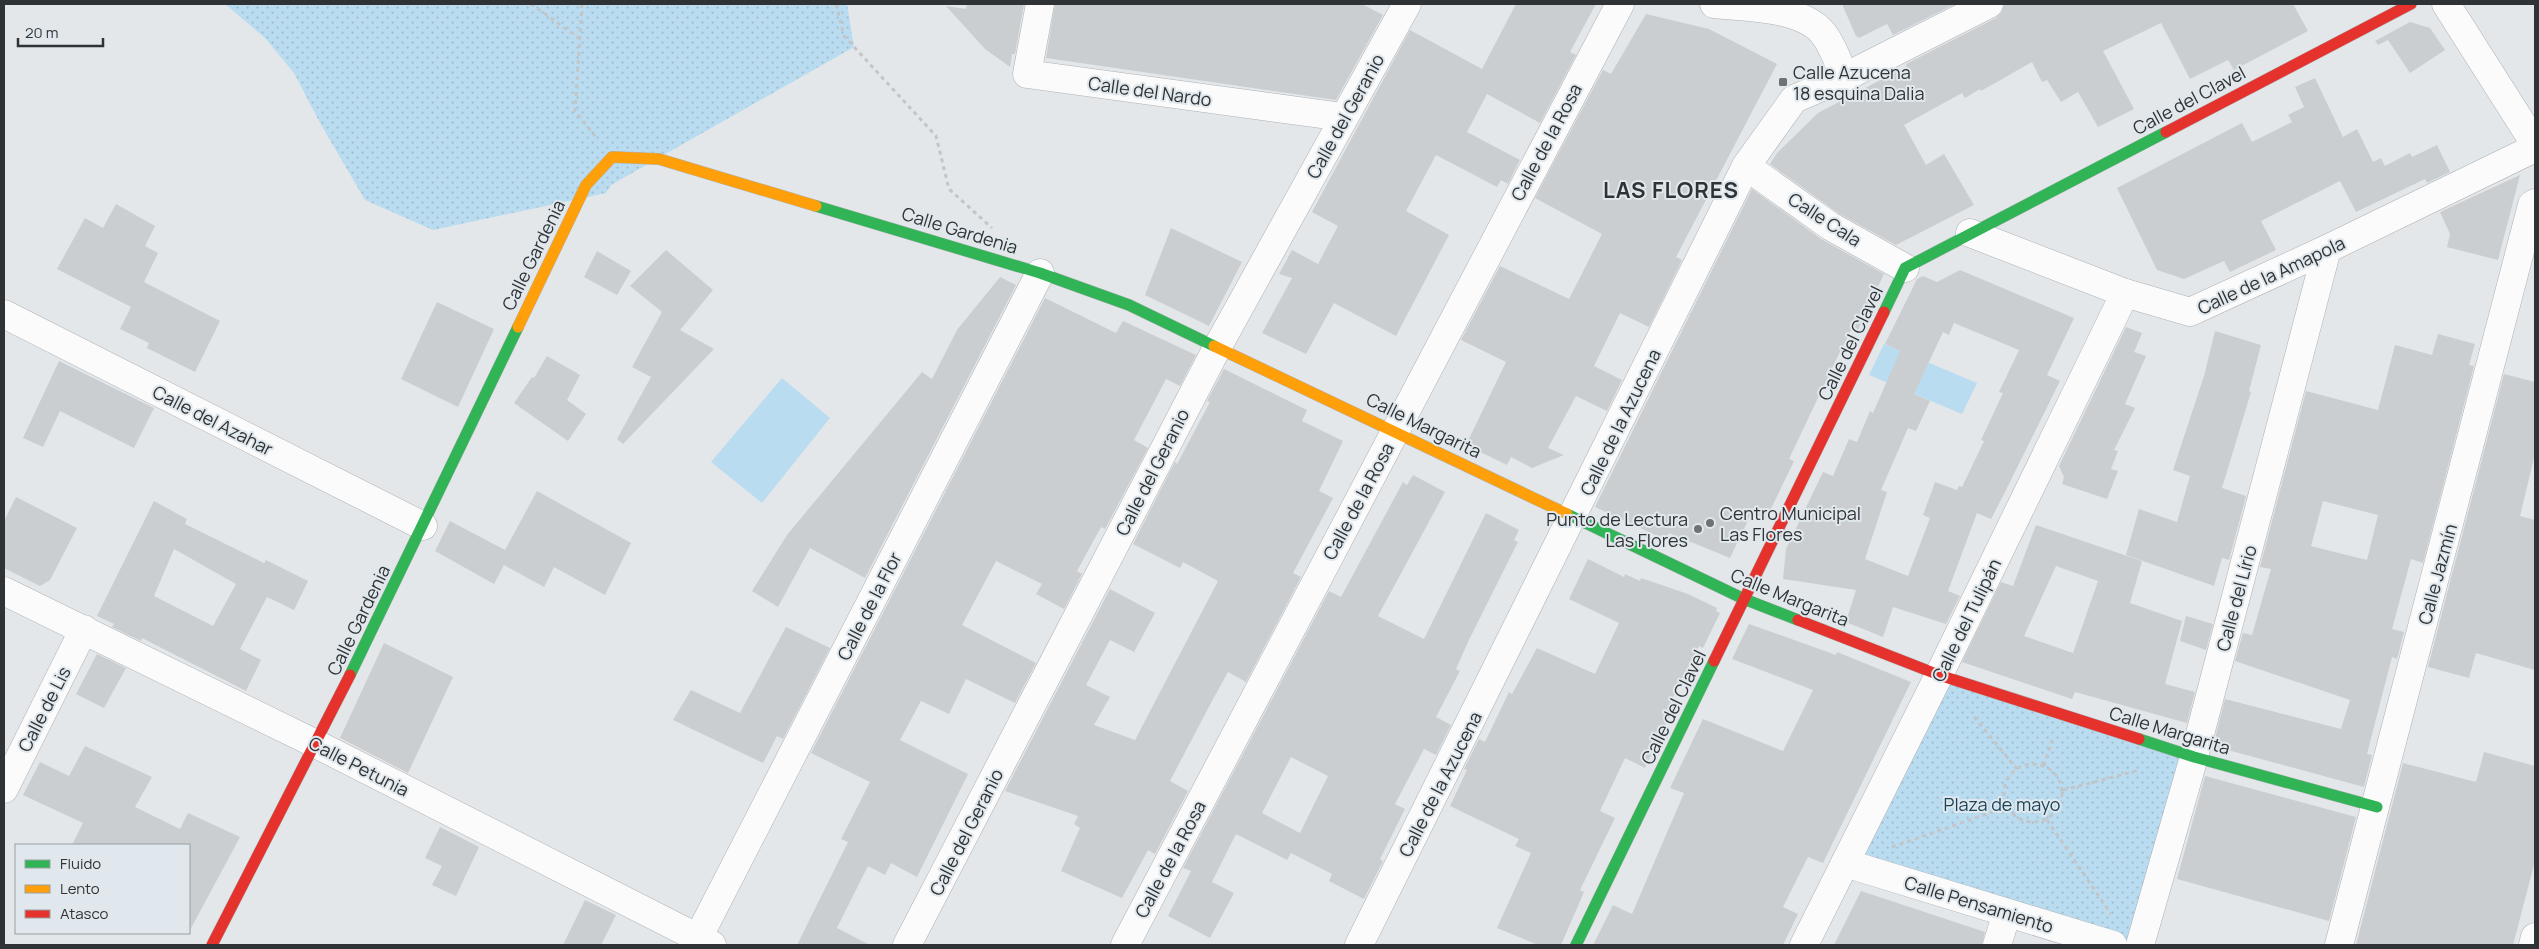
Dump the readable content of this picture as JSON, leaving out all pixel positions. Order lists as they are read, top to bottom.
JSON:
{
  "streets": {
    "street": [
      "Calle del Nardo",
      "Calle del Clavel",
      "Calle del Geranio",
      "Calle de la Rosa",
      "Calle Cala",
      "Calle Gardenia",
      "Calle de la Amapola",
      "Calle del Azahar",
      "Calle de la Azucena",
      "Calle Margarita",
      "Calle Jazmín",
      "Calle del Lírio",
      "Calle de la Flor",
      "Calle del Tulipán",
      "Calle de Lis",
      "Calle Petunia",
      "Calle Pensamiento"
    ]
  },
  "crossings": [
    ["Calle del Nardo", "Calle del Geranio"],
    ["Calle del Clavel", "Calle Cala"],
    ["Calle del Clavel", "Calle de la Amapola"],
    ["Calle del Clavel", "Calle Margarita"],
    ["Calle del Geranio", "Calle Gardenia"],
    ["Calle del Geranio", "Calle Margarita"],
    ["Calle de la Rosa", "Calle Margarita"],
    ["Calle Cala", "Calle de la Azucena"],
    ["Calle Gardenia", "Calle del Azahar"],
    ["Calle Gardenia", "Calle Margarita"],
    ["Calle Gardenia", "Calle de la Flor"],
    ["Calle Gardenia", "Calle Petunia"],
    ["Calle de la Amapola", "Calle del Lírio"],
    ["Calle de la Amapola", "Calle del Tulipán"],
    ["Calle de la Azucena", "Calle Margarita"],
    ["Calle Margarita", "Calle Jazmín"],
    ["Calle Margarita", "Calle del Lírio"],
    ["Calle Margarita", "Calle del Tulipán"],
    ["Calle de la Flor", "Calle Petunia"],
    ["Calle del Tulipán", "Calle Pensamiento"],
    ["Calle de Lis", "Calle Petunia"]
  ],
  "districts": ["LAS FLORES"],
  "parks": ["Plaza de mayo"],
  "places": {
    "transit": ["Calle Azucena 18 esquina Dalia"],
    "other": ["Centro Municipal Las Flores", "Punto de Lectura Las Flores"]
  },
  "legend": ["Fluido", "Lento", "Atasco"],
  "scale_bar": "20 m"
}
